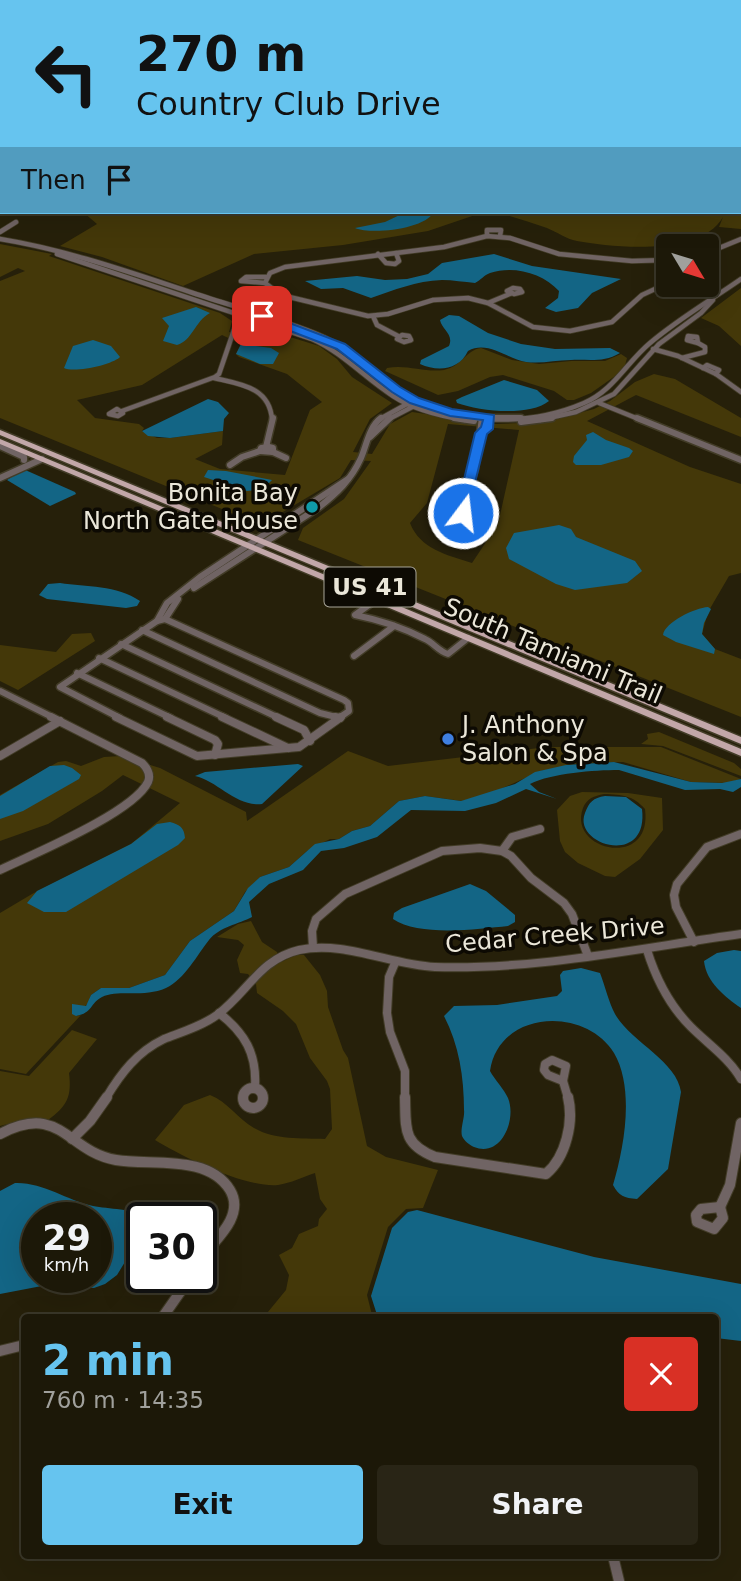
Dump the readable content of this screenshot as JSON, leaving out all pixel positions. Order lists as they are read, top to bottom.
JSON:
{
  "streets": {
    "main road": ["US 41", "South Tamiami Trail"],
    "street": ["Cedar Creek Drive"]
  },
  "places": ["Bonita Bay North Gate House", "J. Anthony Salon & Spa"],
  "north": "bottom right",
  "page": {
    "turn": ["270 m", "Country Club Drive"],
    "then": "Then",
    "speed": "29 km/h",
    "limit": "30",
    "heading": ["2 min", "760 m · 14:35"],
    "buttons": ["Exit", "Share"]
  }
}
